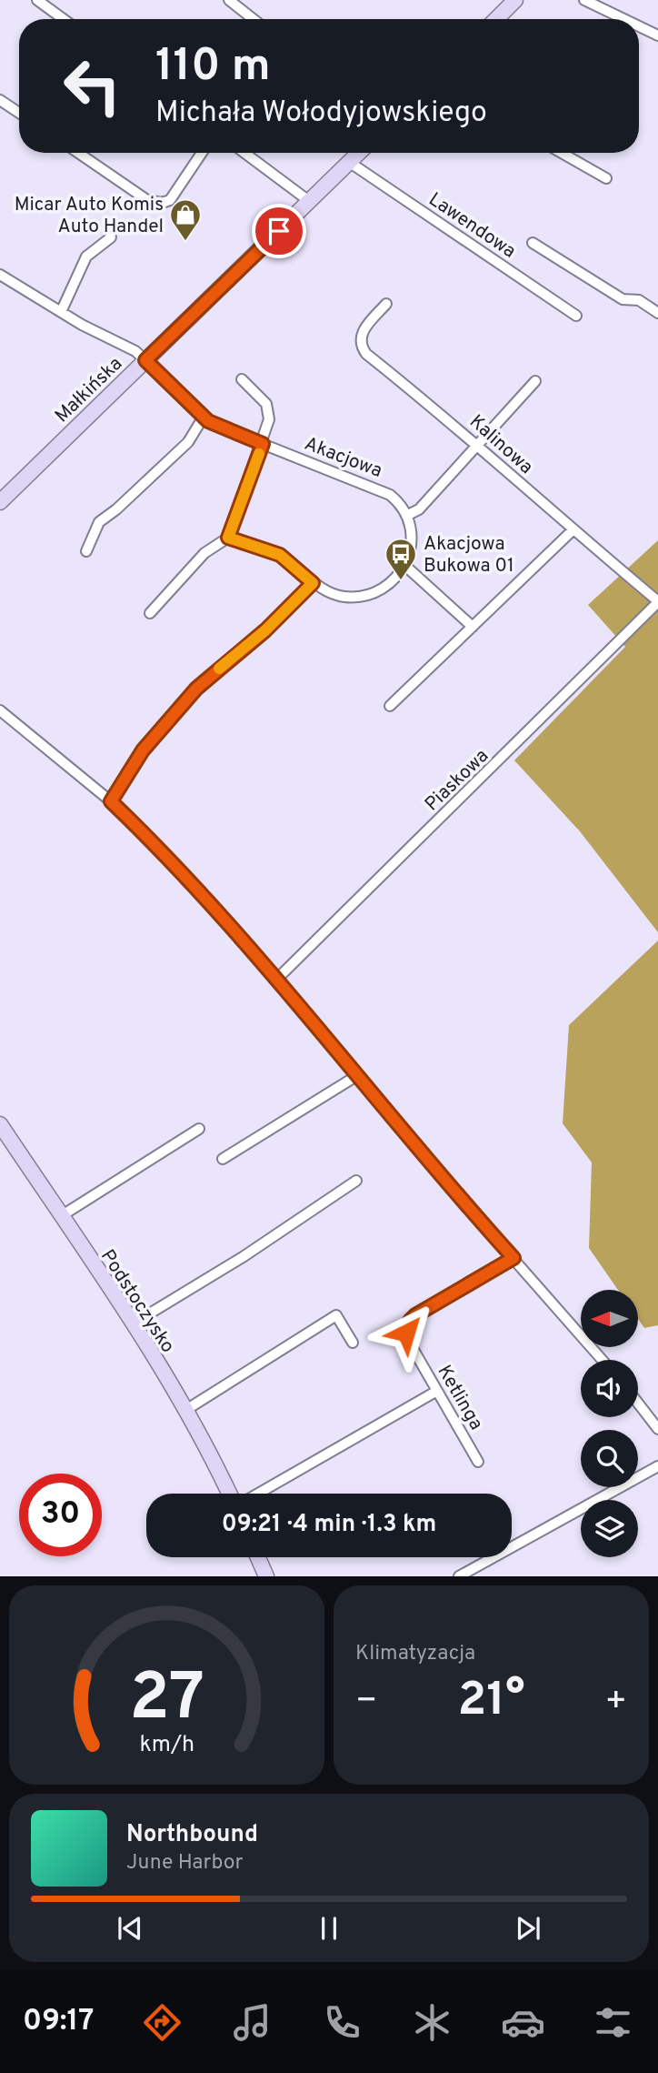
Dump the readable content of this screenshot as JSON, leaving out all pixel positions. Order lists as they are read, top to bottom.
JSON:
{
  "streets": {
    "main road": ["Małkińska", "Podstoczysko"],
    "street": [
      "Lawendowa",
      "Kalinowa",
      "Akacjowa",
      "Piaskowa",
      "Ketlinga"
    ]
  },
  "crossings": [
    ["Lawendowa", "Małkińska"],
    ["Małkińska", "Akacjowa"],
    ["Kalinowa", "Piaskowa"]
  ],
  "places": {
    "shop": ["Micar Auto Komis Auto Handel"],
    "bus stop": ["Akacjowa Bukowa 01"]
  },
  "north": "left",
  "page": {
    "turn": ["110 m", "Michała Wołodyjowskiego"],
    "limit": "30",
    "trip": "09:21 · 4 min · 1.3 km",
    "tile": "Klimatyzacja",
    "heat": ["−", "21°", "+"],
    "song": ["Northbound", "June Harbor"],
    "tabs": "09:17",
    "gauge": ["27", "km/h"]
  }
}
